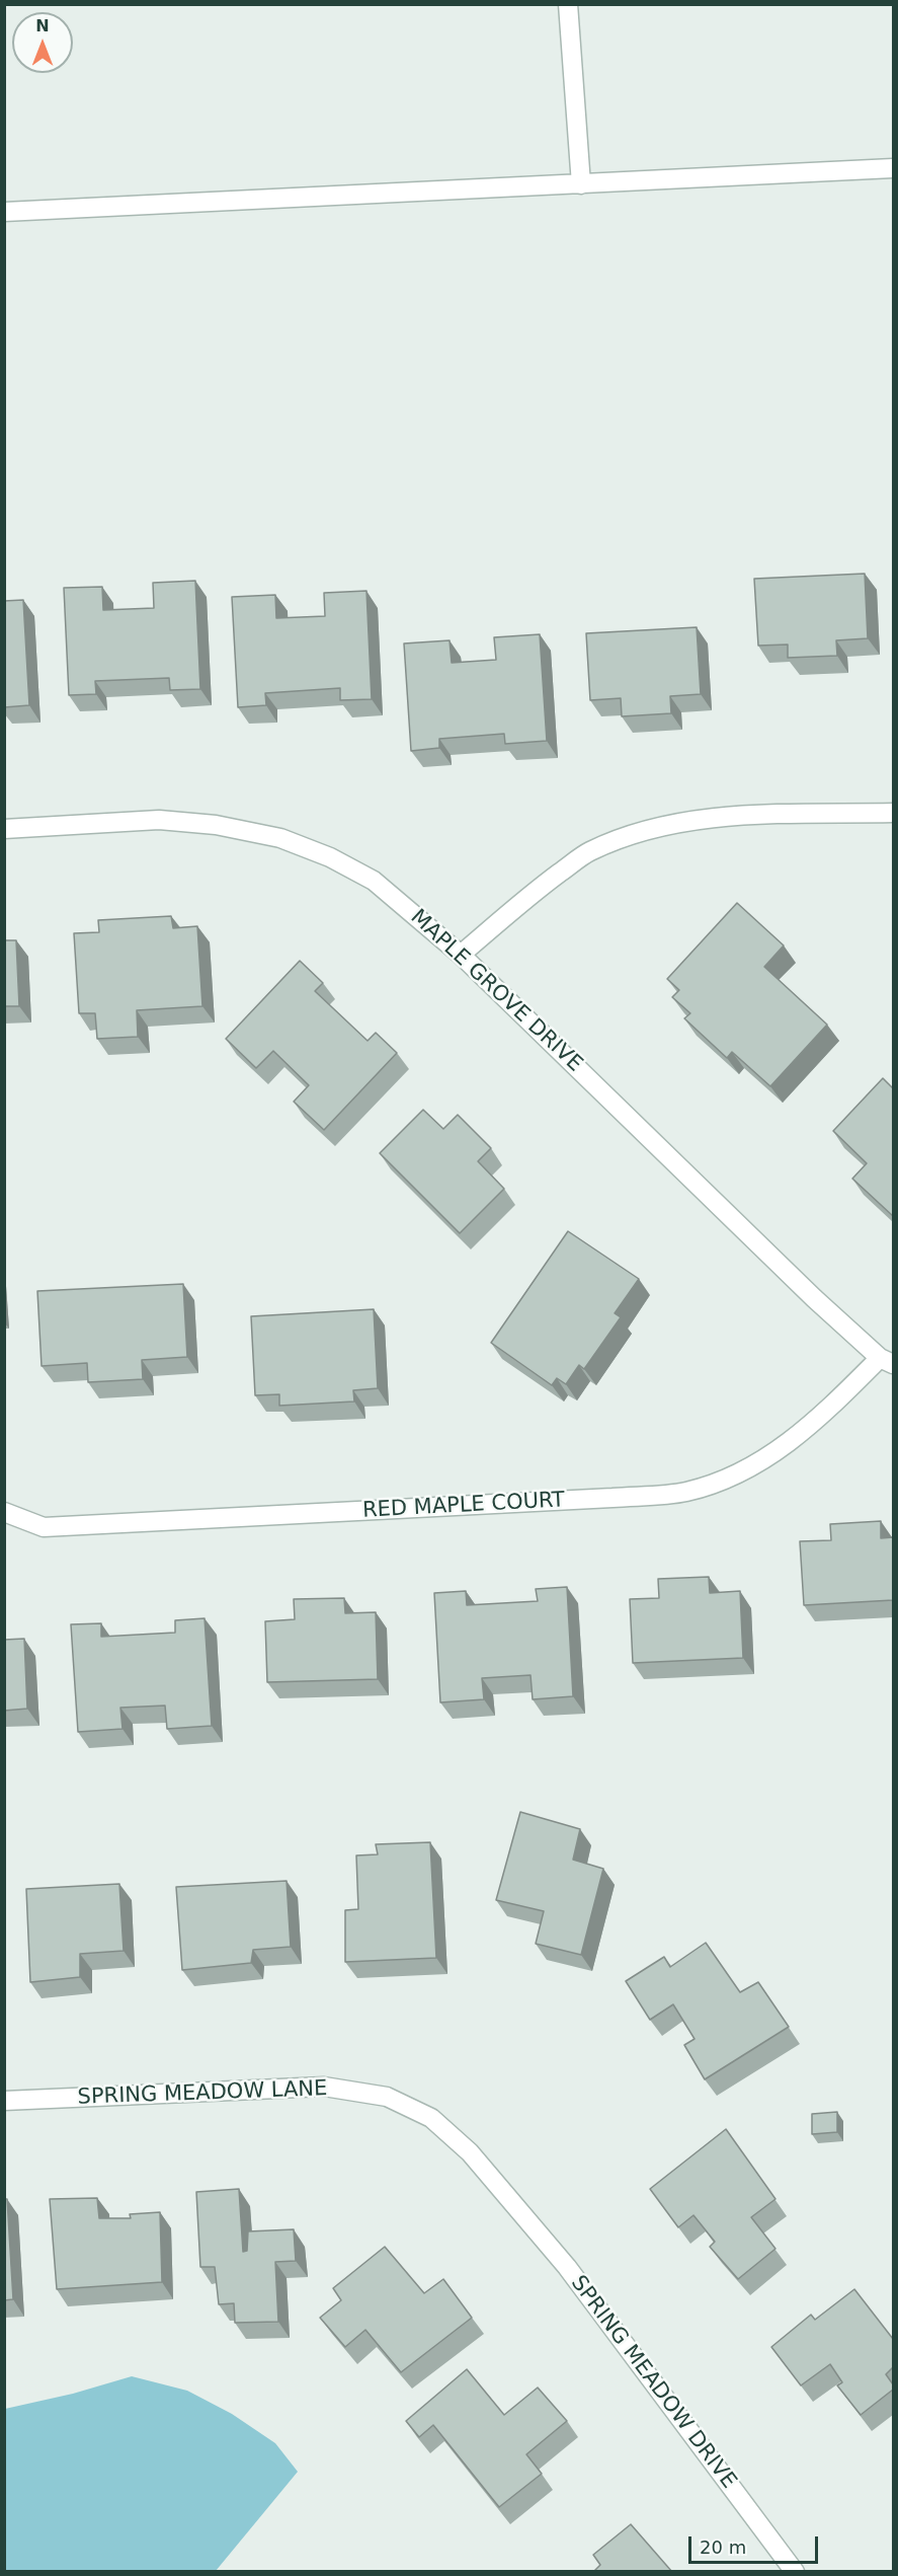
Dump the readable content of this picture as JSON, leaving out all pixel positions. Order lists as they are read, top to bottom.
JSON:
{
  "streets": {
    "street": [
      "MAPLE GROVE DRIVE",
      "RED MAPLE COURT",
      "SPRING MEADOW LANE",
      "SPRING MEADOW DRIVE"
    ]
  },
  "crossings": [
    ["MAPLE GROVE DRIVE", "RED MAPLE COURT"],
    ["SPRING MEADOW LANE", "SPRING MEADOW DRIVE"]
  ],
  "scale_bar": "20 m",
  "north": "top"
}
